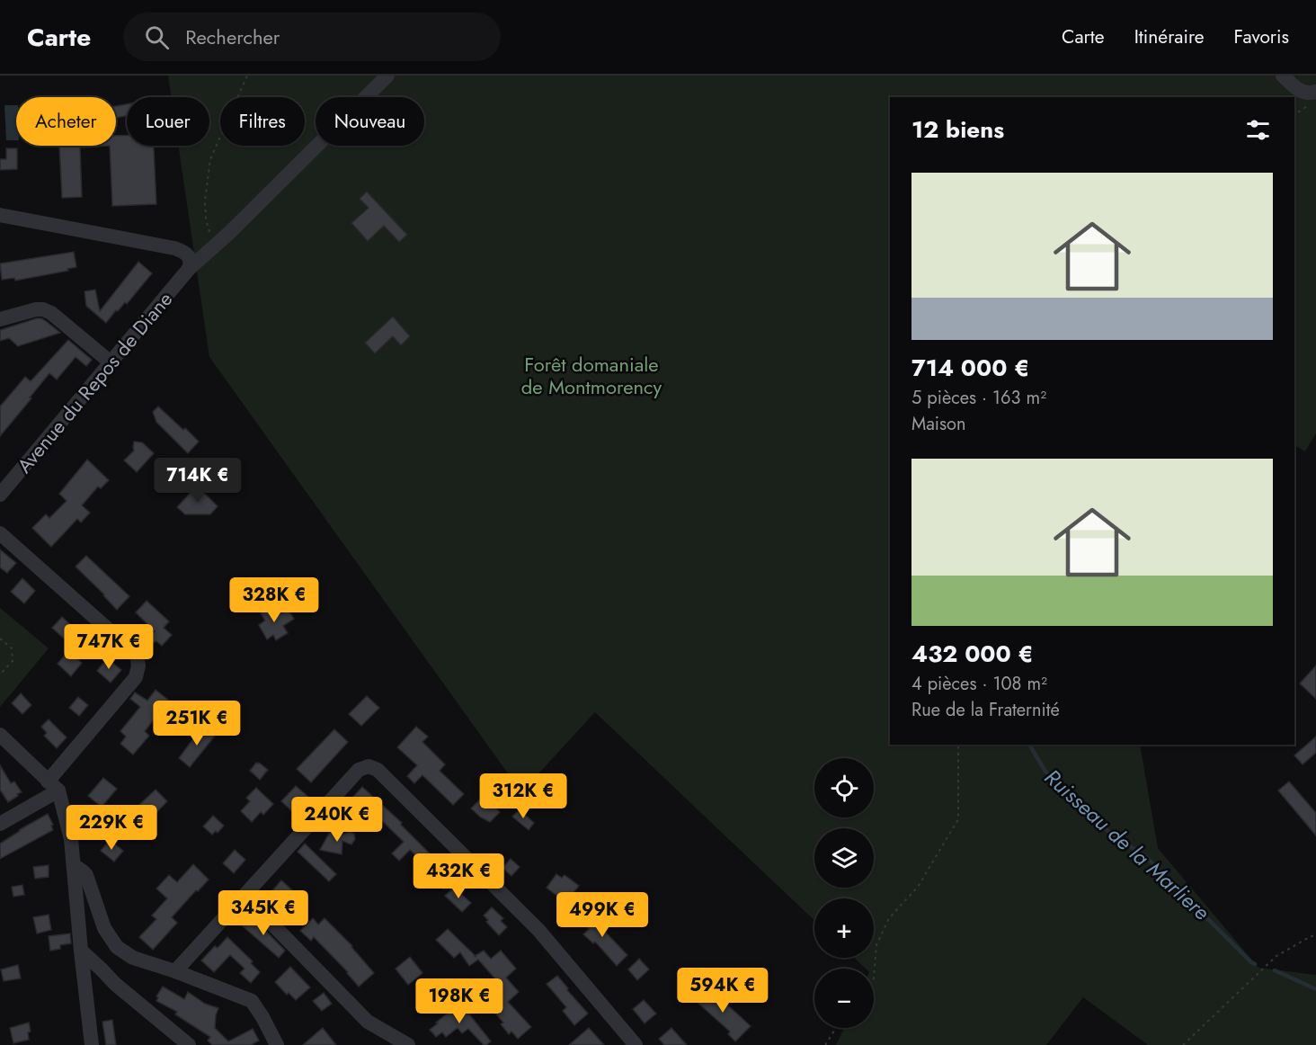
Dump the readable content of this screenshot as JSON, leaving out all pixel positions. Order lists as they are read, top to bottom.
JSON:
{
  "streets": {
    "street": ["Avenue du Repos de Diane"]
  },
  "water": ["Ruisseau de la Marliere"],
  "parks": ["Forêt domaniale de Montmorency"],
  "page": {
    "header": "Carte",
    "search": "Rechercher",
    "nav": ["Carte", "Itinéraire", "Favoris"],
    "chip": [
      "Acheter",
      "Louer",
      "Filtres",
      "Nouveau"
    ],
    "heading": "12 biens",
    "list": [
      {
        "name": "714 000 €",
        "note": "5 pièces · 163 m² · Maison"
      },
      {
        "name": "432 000 €",
        "note": "4 pièces · 108 m² · Rue de la Fraternité"
      }
    ],
    "price": [
      "714K €",
      "328K €",
      "747K €",
      "251K €",
      "312K €",
      "240K €",
      "229K €",
      "432K €",
      "345K €",
      "499K €",
      "594K €",
      "198K €"
    ],
    "map_buttons": ["+", "−"]
  }
}
